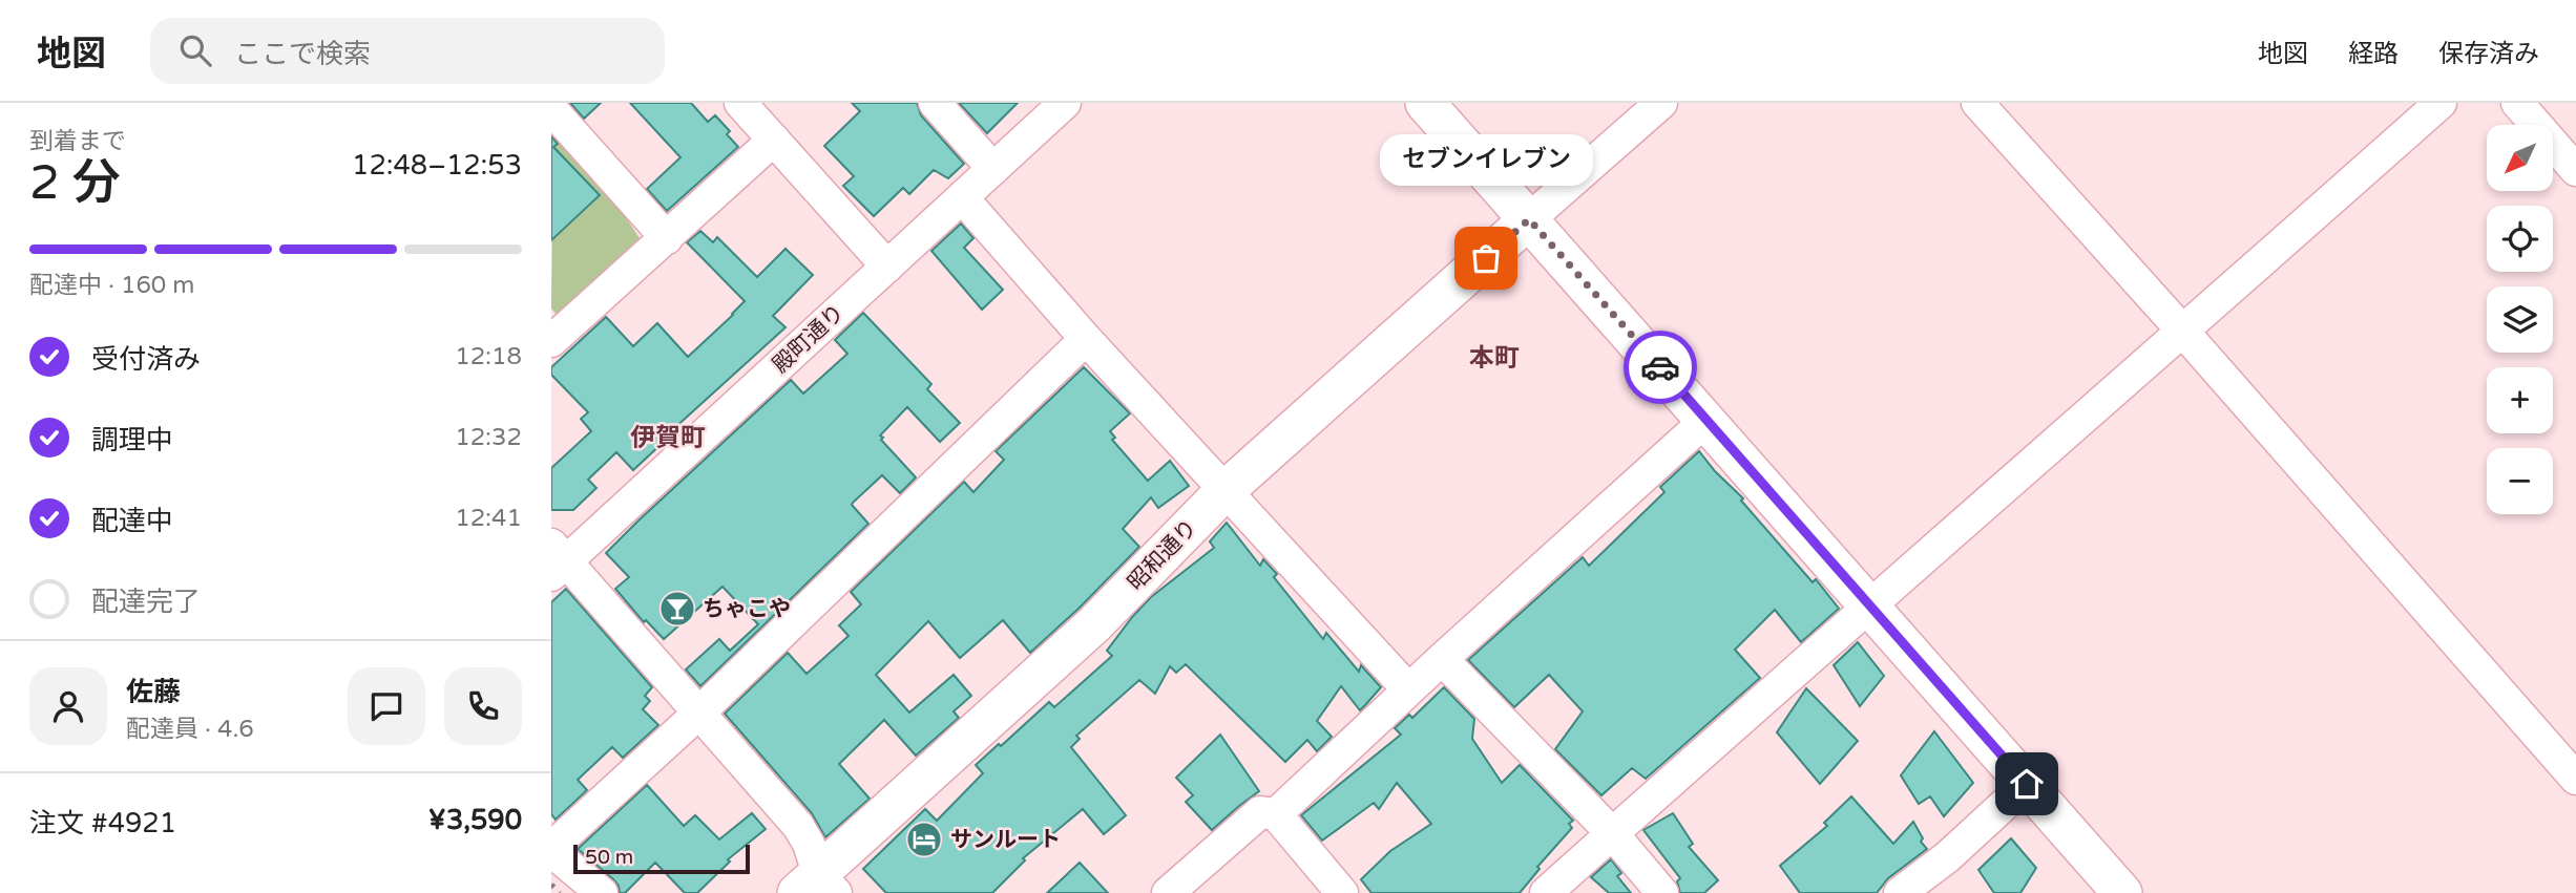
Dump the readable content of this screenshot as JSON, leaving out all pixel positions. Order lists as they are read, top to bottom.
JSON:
{
  "streets": {
    "main road": ["昭和通り"],
    "street": ["殿町通り"]
  },
  "districts": ["本町", "伊賀町"],
  "places": {
    "other": ["セブンイレブン"],
    "bar": ["ちゃこや"],
    "hotel": ["サンルート"]
  },
  "scale_bar": "50 m",
  "north": "bottom left",
  "page": {
    "header": "地図",
    "search": "ここで検索",
    "nav": ["地図", "経路", "保存済み"],
    "heading": ["2 分", "到着まで", "12:48–12:53"],
    "panel": [
      "佐藤",
      "配達員 · 4.6",
      "注文 #4921",
      "¥3,590"
    ],
    "map_buttons": ["+", "−"],
    "bubble": "セブンイレブン",
    "bar": "配達中 · 160 m",
    "list": [
      ["受付済み", "12:18"],
      ["調理中", "12:32"],
      ["配達中", "12:41"],
      "配達完了"
    ],
    "scale": "50 m"
  }
}
